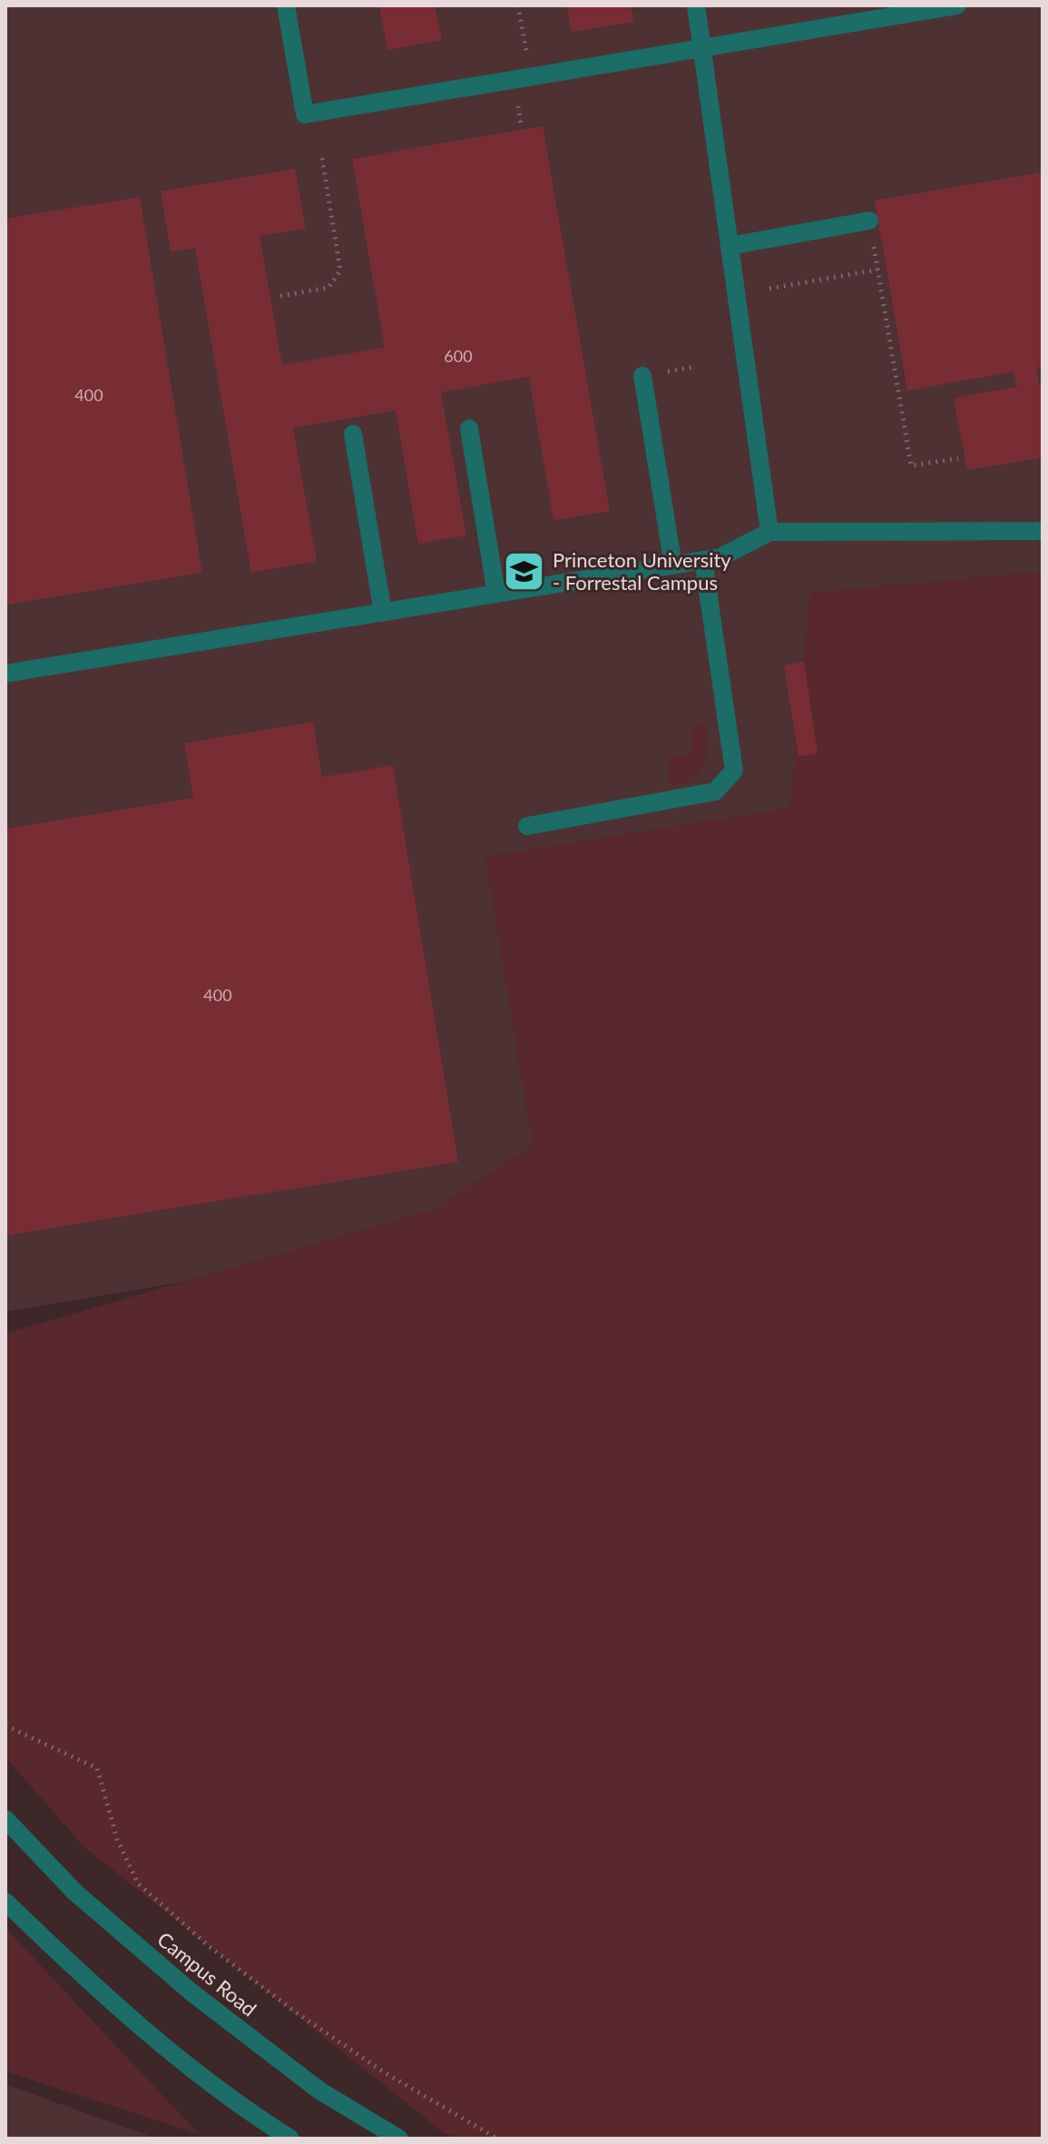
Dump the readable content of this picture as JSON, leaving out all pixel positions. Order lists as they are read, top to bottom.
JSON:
{
  "streets": {
    "street": ["Campus Road"]
  },
  "places": {
    "school or university": ["Princeton University - Forrestal Campus"]
  },
  "house_numbers": ["600", "400", "400"]
}
